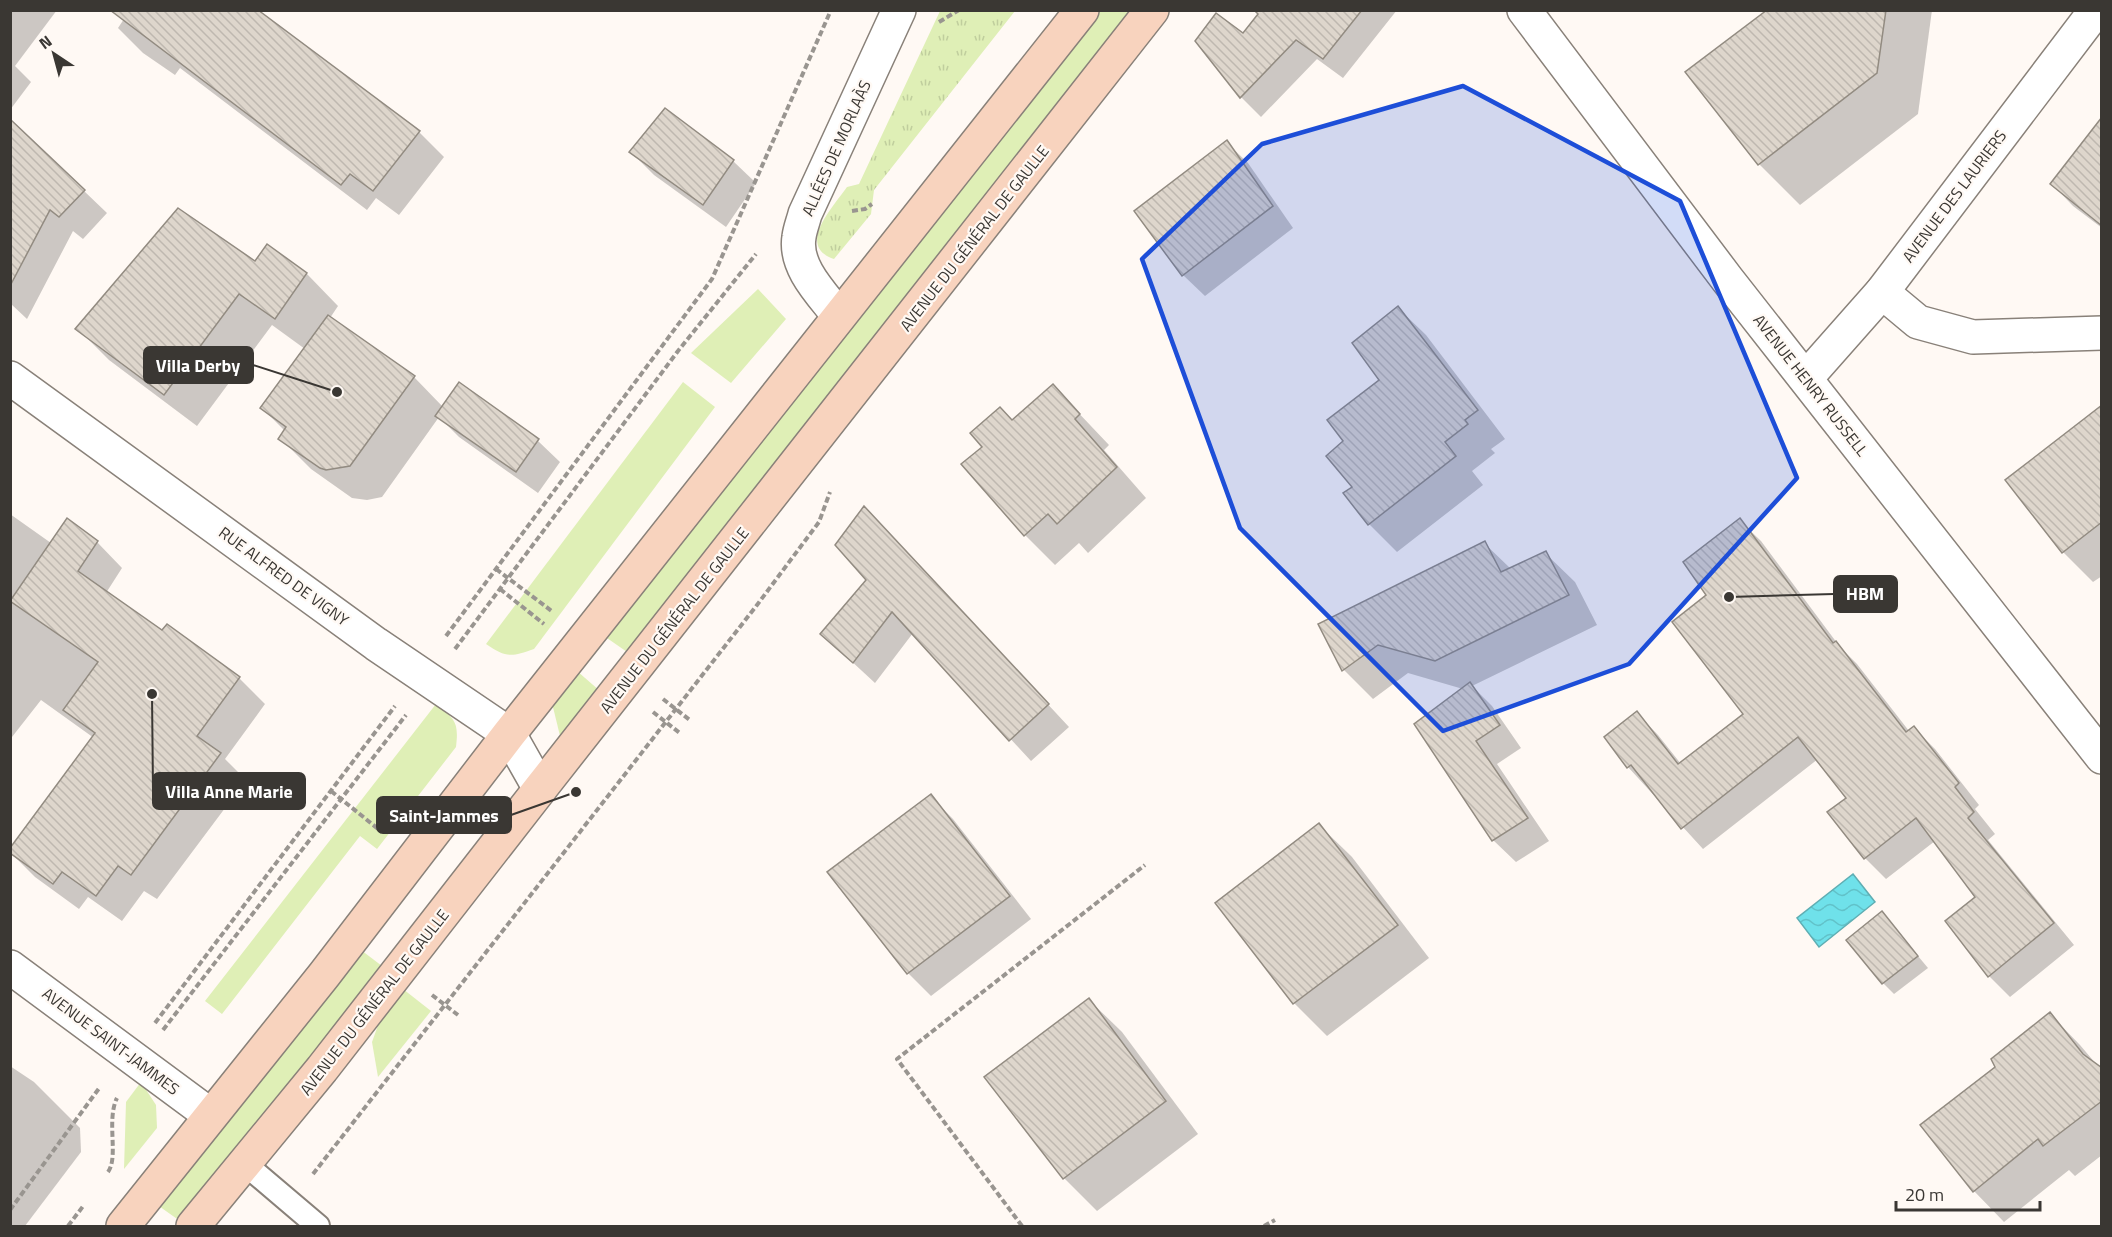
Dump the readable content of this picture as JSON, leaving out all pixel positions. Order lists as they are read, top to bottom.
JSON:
{
  "streets": {
    "main road": ["AVENUE DU GÉNÉRAL DE GAULLE"],
    "street": [
      "ALLÉES DE MORLAÀS",
      "AVENUE DES LAURIERS",
      "AVENUE HENRY RUSSELL",
      "RUE ALFRED DE VIGNY",
      "AVENUE SAINT-JAMMES"
    ]
  },
  "crossings": [
    ["AVENUE DES LAURIERS", "AVENUE HENRY RUSSELL"],
    ["AVENUE DU GÉNÉRAL DE GAULLE", "RUE ALFRED DE VIGNY"]
  ],
  "places": [
    "Villa Derby",
    "HBM",
    "Villa Anne Marie",
    "Saint-Jammes"
  ],
  "scale_bar": "20 m",
  "north": "top left"
}
